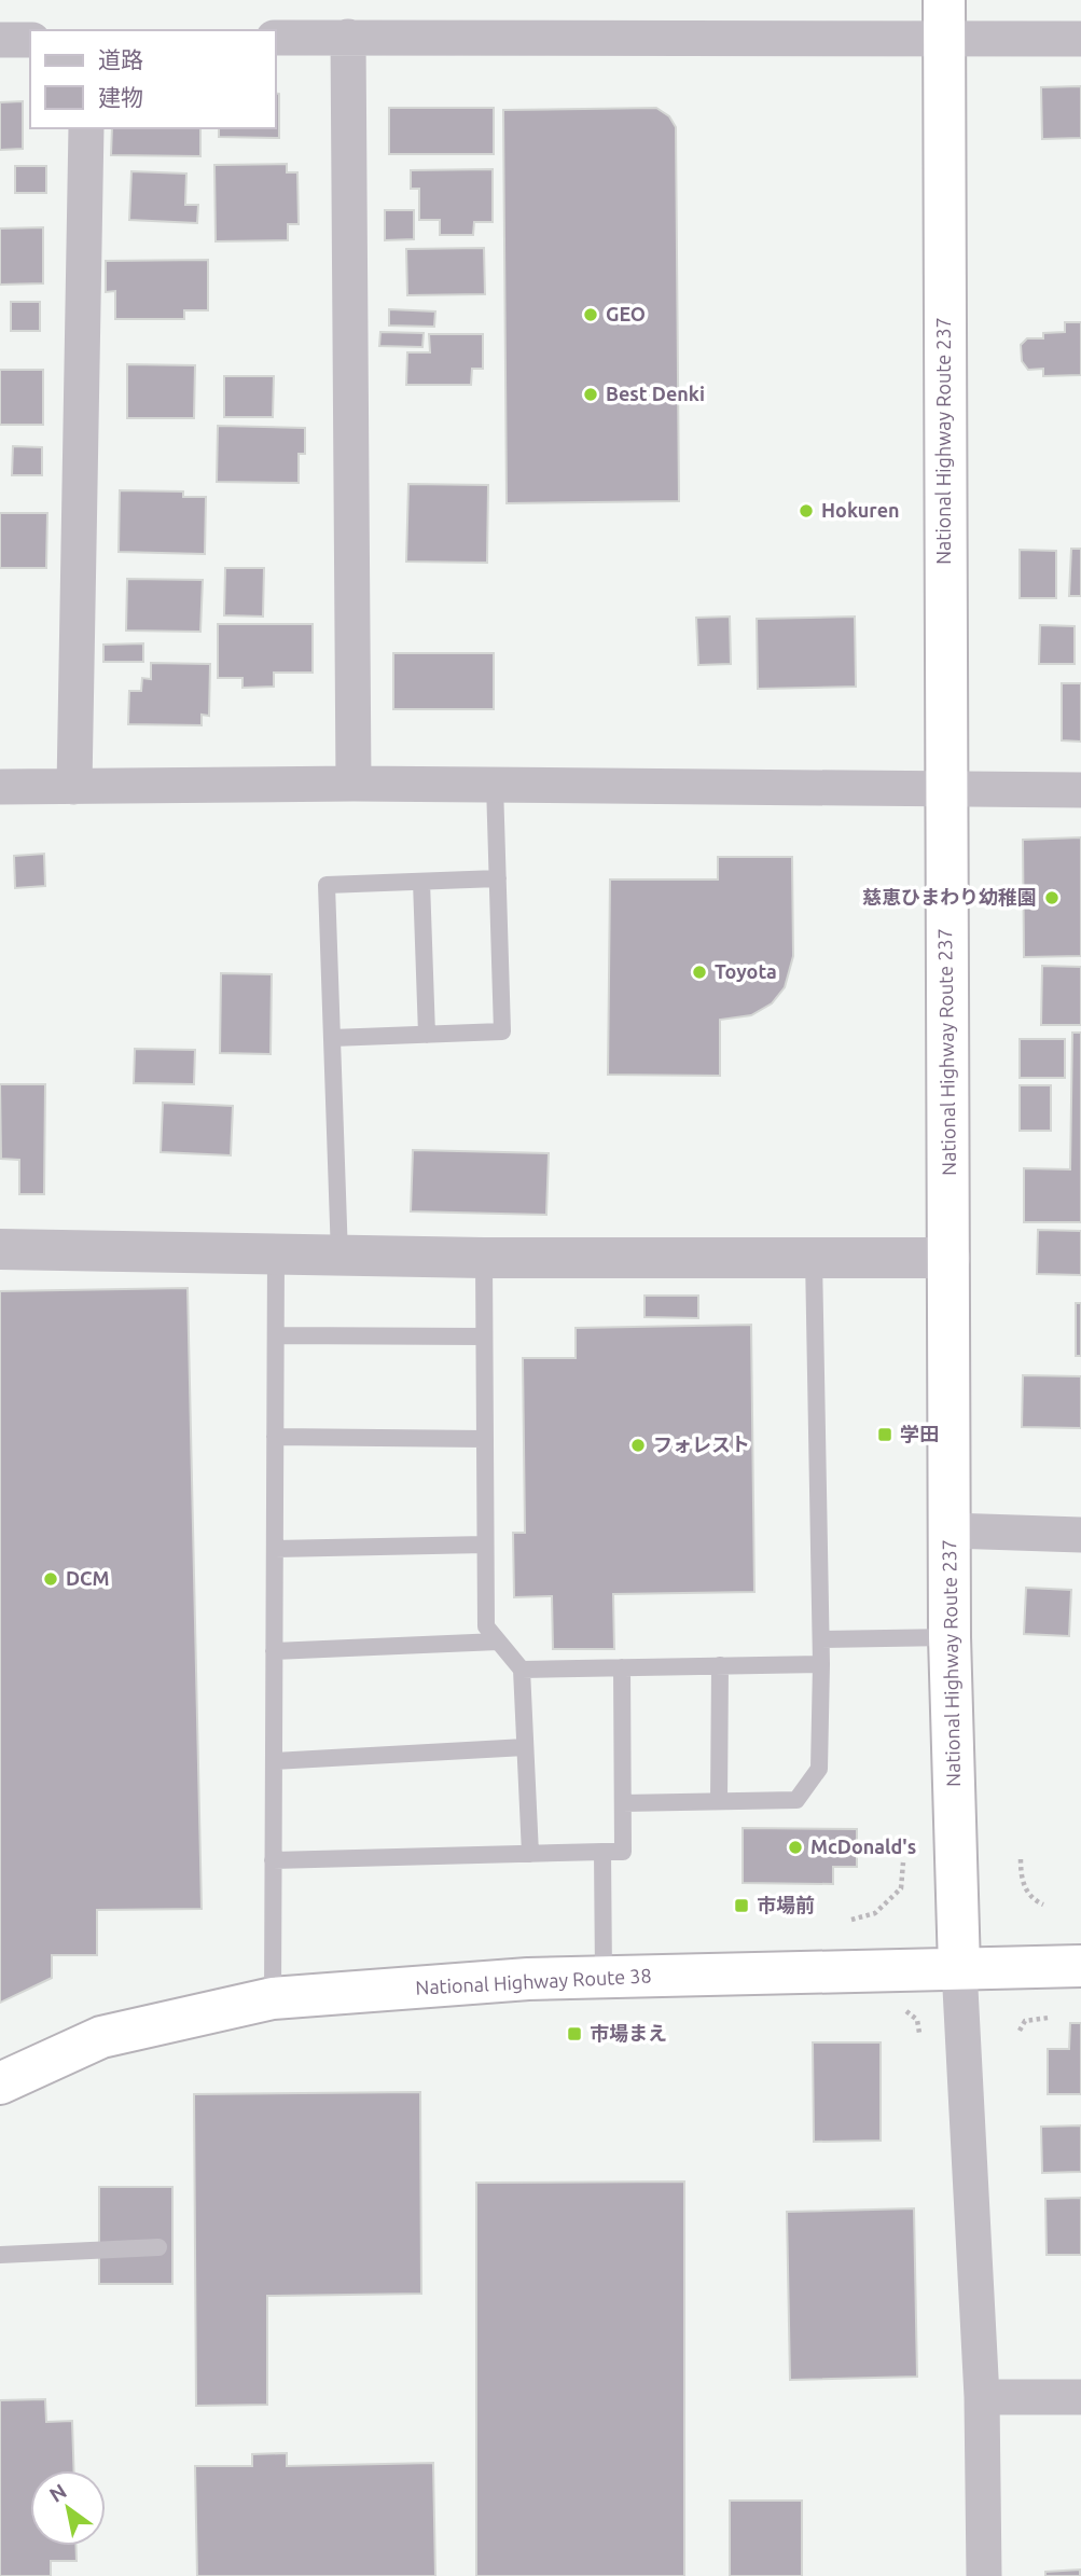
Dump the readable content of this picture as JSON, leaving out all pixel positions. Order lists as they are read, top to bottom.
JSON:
{
  "streets": {
    "highway": ["National Highway Route 237", "National Highway Route 38"]
  },
  "crossings": [
    ["National Highway Route 237", "National Highway Route 38"]
  ],
  "places": {
    "other": [
      "GEO",
      "Best Denki",
      "Hokuren",
      "慈恵ひまわり幼稚園",
      "Toyota",
      "フォレスト",
      "DCM",
      "McDonald's"
    ],
    "transit": ["学田", "市場前", "市場まえ"]
  },
  "legend": ["道路", "建物"],
  "north": "top left"
}
